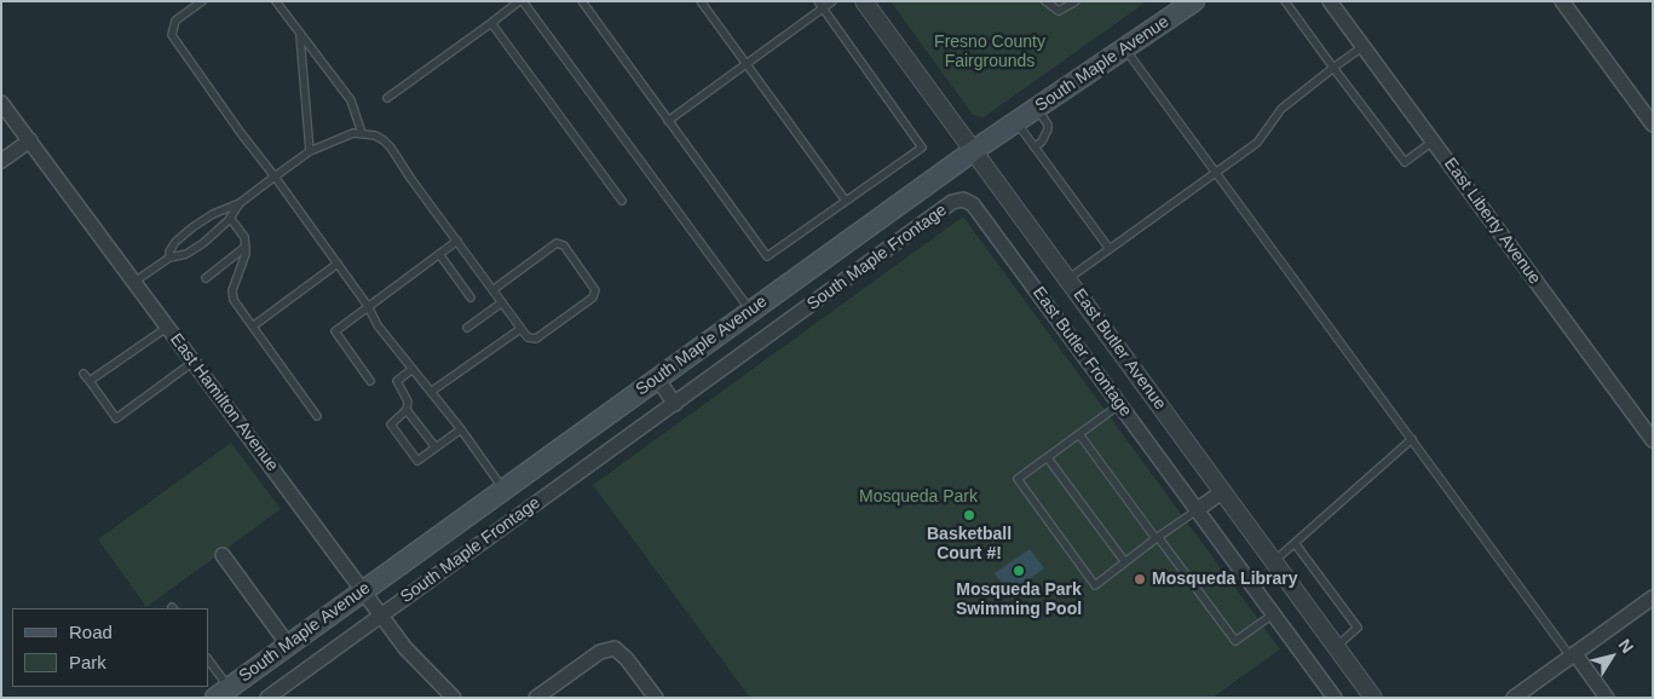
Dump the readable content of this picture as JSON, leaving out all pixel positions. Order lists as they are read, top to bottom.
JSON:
{
  "streets": {
    "main road": ["South Maple Avenue"],
    "street": [
      "East Liberty Avenue",
      "South Maple Frontage",
      "East Butler Avenue",
      "East Butler Frontage",
      "East Hamilton Avenue"
    ]
  },
  "crossings": [
    ["South Maple Avenue", "East Butler Avenue"],
    ["South Maple Avenue", "East Hamilton Avenue"],
    ["South Maple Frontage", "East Butler Frontage"],
    ["South Maple Frontage", "East Hamilton Avenue"]
  ],
  "parks": ["Fresno County Fairgrounds", "Mosqueda Park"],
  "places": ["Basketball Court #!", "Mosqueda Park Swimming Pool", "Mosqueda Library"],
  "legend": ["Road", "Park"],
  "north": "top right"
}
